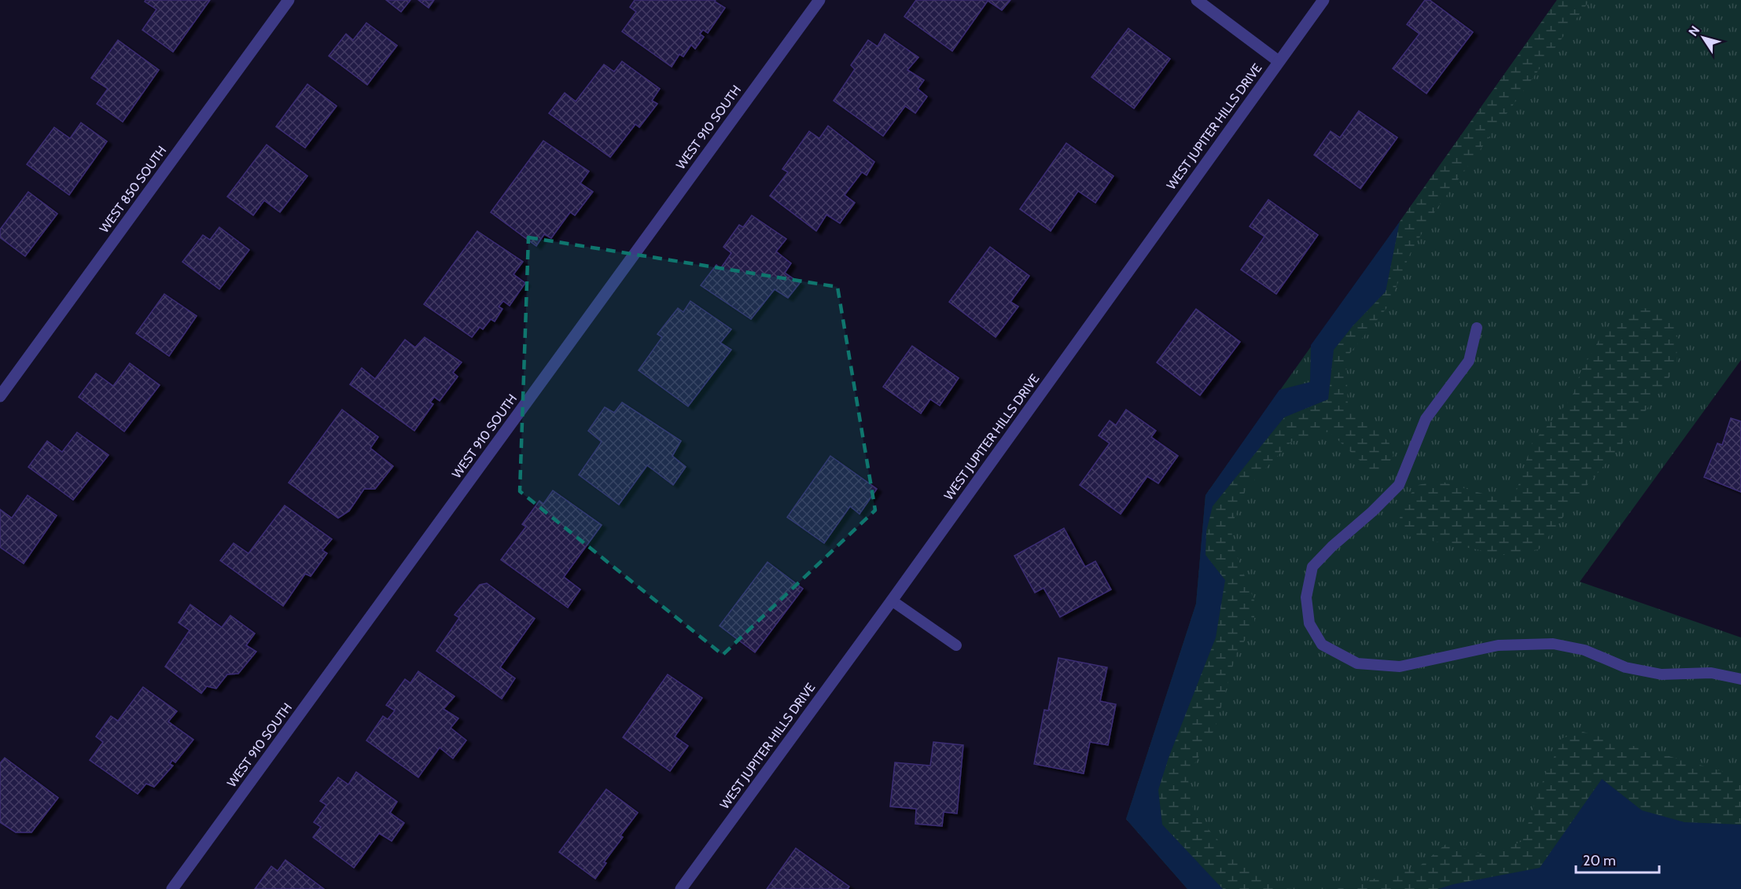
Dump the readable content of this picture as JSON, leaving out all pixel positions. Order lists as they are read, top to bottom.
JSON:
{
  "streets": {
    "street": ["WEST JUPITER HILLS DRIVE", "WEST 910 SOUTH", "WEST 850 SOUTH"]
  },
  "scale_bar": "20 m",
  "north": "top left"
}
